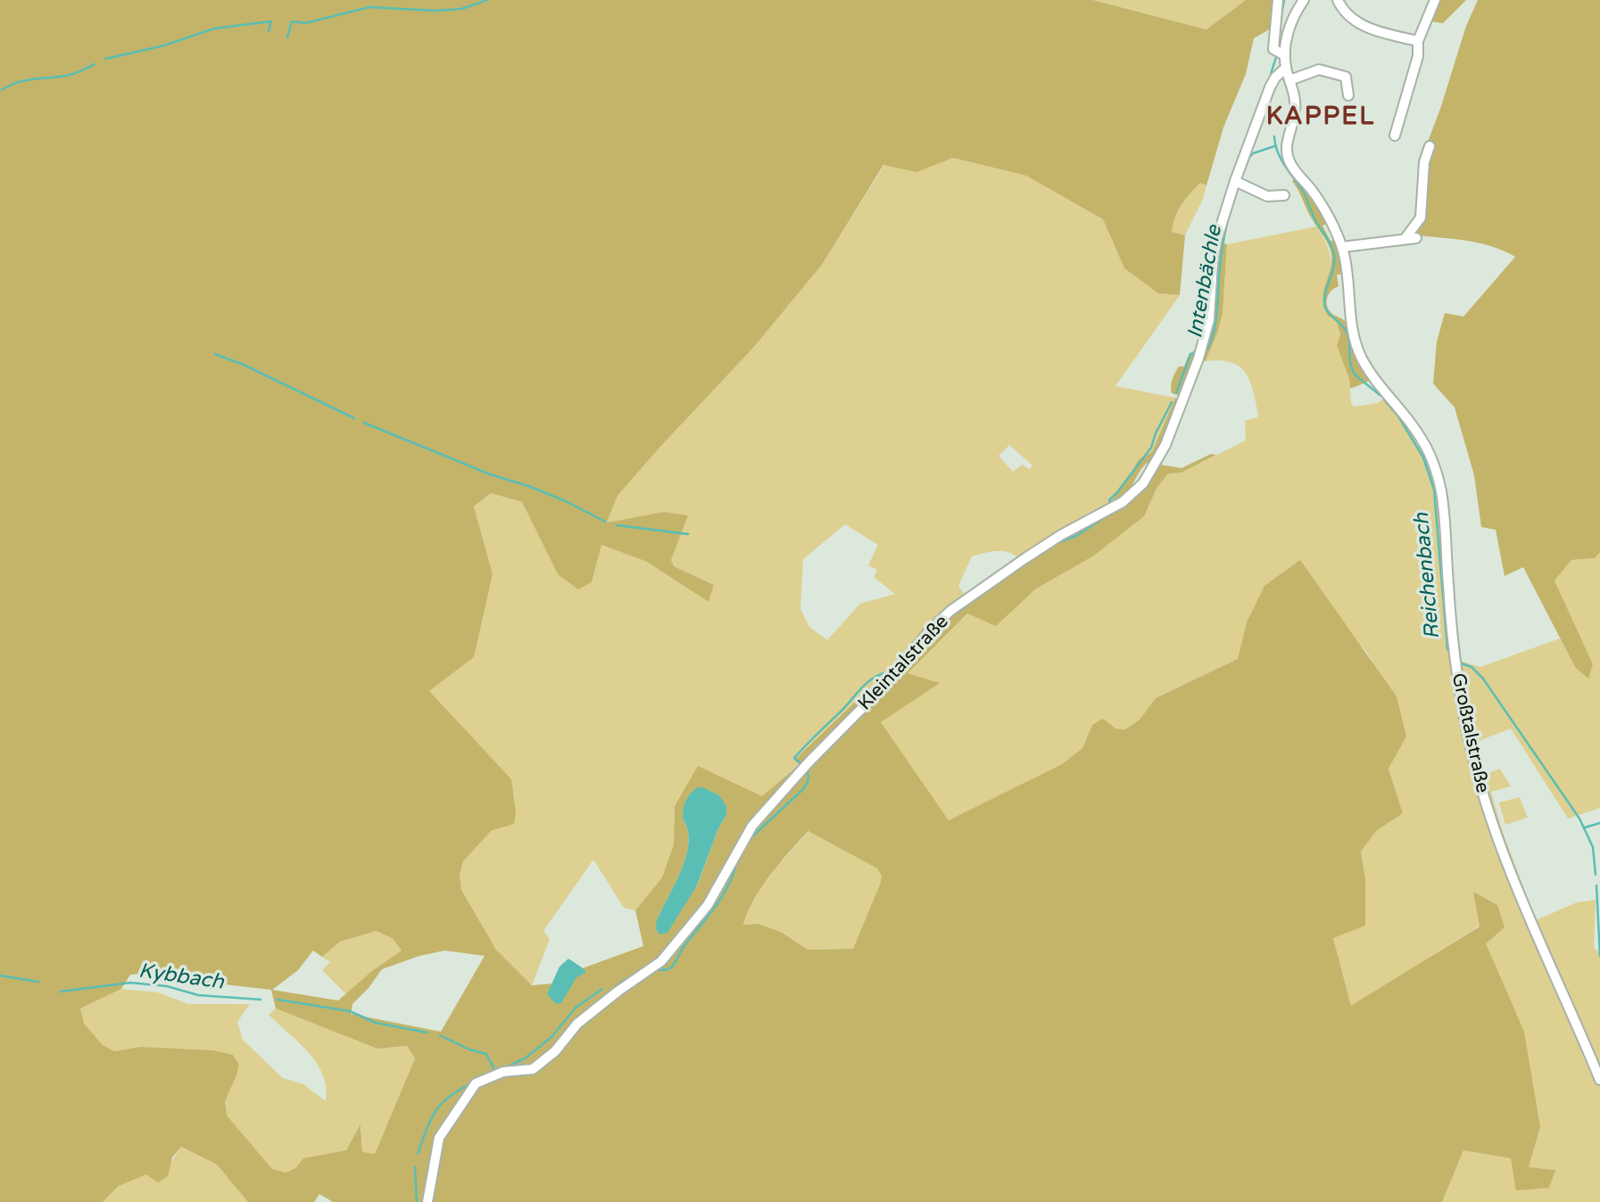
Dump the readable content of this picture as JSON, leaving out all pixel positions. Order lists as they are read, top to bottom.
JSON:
{
  "streets": {
    "street": ["Kleintalstraße", "Großtalstraße"]
  },
  "crossings": [
    ["Kleintalstraße", "Großtalstraße"]
  ],
  "districts": ["KAPPEL"],
  "water": ["Intenbächle", "Reichenbach", "Kybbach"]
}
